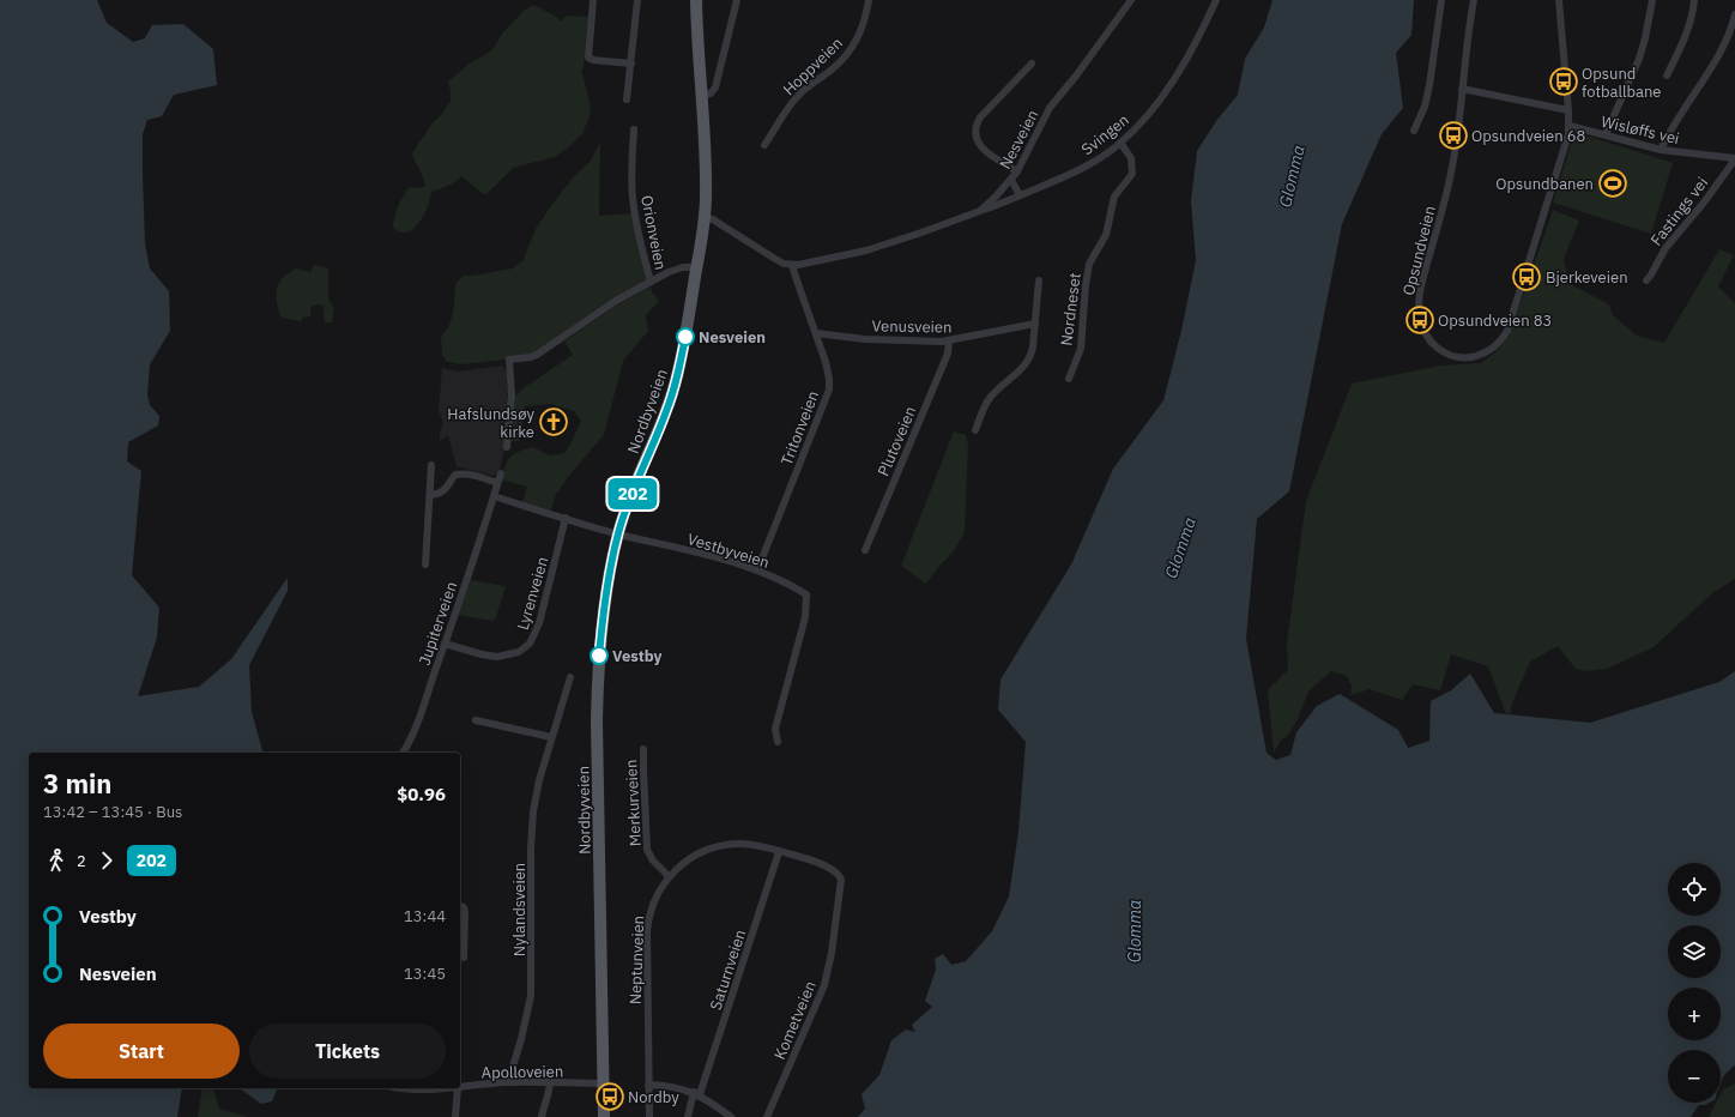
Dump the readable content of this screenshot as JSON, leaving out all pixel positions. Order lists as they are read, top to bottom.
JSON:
{
  "streets": {
    "main road": ["Nordbyveien"],
    "street": [
      "Hoppveien",
      "Wisløffs vei",
      "Svingen",
      "Nesveien",
      "Fastings vei",
      "Orionveien",
      "Opsundveien",
      "Nordneset",
      "Venusveien",
      "Tritonveien",
      "Plutoveien",
      "Vestbyveien",
      "Lyrenveien",
      "Jupiterveien",
      "Merkurveien",
      "Nylandsveien",
      "Neptunveien",
      "Saturnveien",
      "Kometveien",
      "Apolloveien"
    ]
  },
  "crossings": [
    ["Wisløffs vei", "Fastings vei"],
    ["Wisløffs vei", "Opsundveien"],
    ["Svingen", "Nesveien"],
    ["Svingen", "Nordneset"],
    ["Nesveien", "Nordbyveien"],
    ["Nesveien", "Tritonveien"],
    ["Venusveien", "Tritonveien"],
    ["Venusveien", "Plutoveien"],
    ["Nordbyveien", "Vestbyveien"],
    ["Nordbyveien", "Apolloveien"],
    ["Tritonveien", "Vestbyveien"],
    ["Vestbyveien", "Lyrenveien"],
    ["Vestbyveien", "Jupiterveien"],
    ["Lyrenveien", "Jupiterveien"],
    ["Merkurveien", "Neptunveien"],
    ["Nylandsveien", "Apolloveien"],
    ["Neptunveien", "Saturnveien"],
    ["Neptunveien", "Kometveien"]
  ],
  "water": ["Glomma"],
  "places": {
    "bus stop": [
      "Opsund fotballbane",
      "Opsundveien 68",
      "Bjerkeveien",
      "Opsundveien 83",
      "Nordby"
    ],
    "sports": ["Opsundbanen"],
    "other": ["Nesveien", "Vestby"],
    "church": ["Hafslundsøy kirke"]
  },
  "lines": ["bus line 202"],
  "page": {
    "on_map": "202",
    "heading": ["3 min", "13:42 – 13:45 · Bus", "$0.96"],
    "legs": ["2", "202"],
    "map_buttons": ["+", "−"],
    "list": [
      {
        "name": "Vestby",
        "value": "13:44"
      },
      {
        "name": "Nesveien",
        "value": "13:45"
      }
    ],
    "buttons": ["Start", "Tickets"]
  }
}
